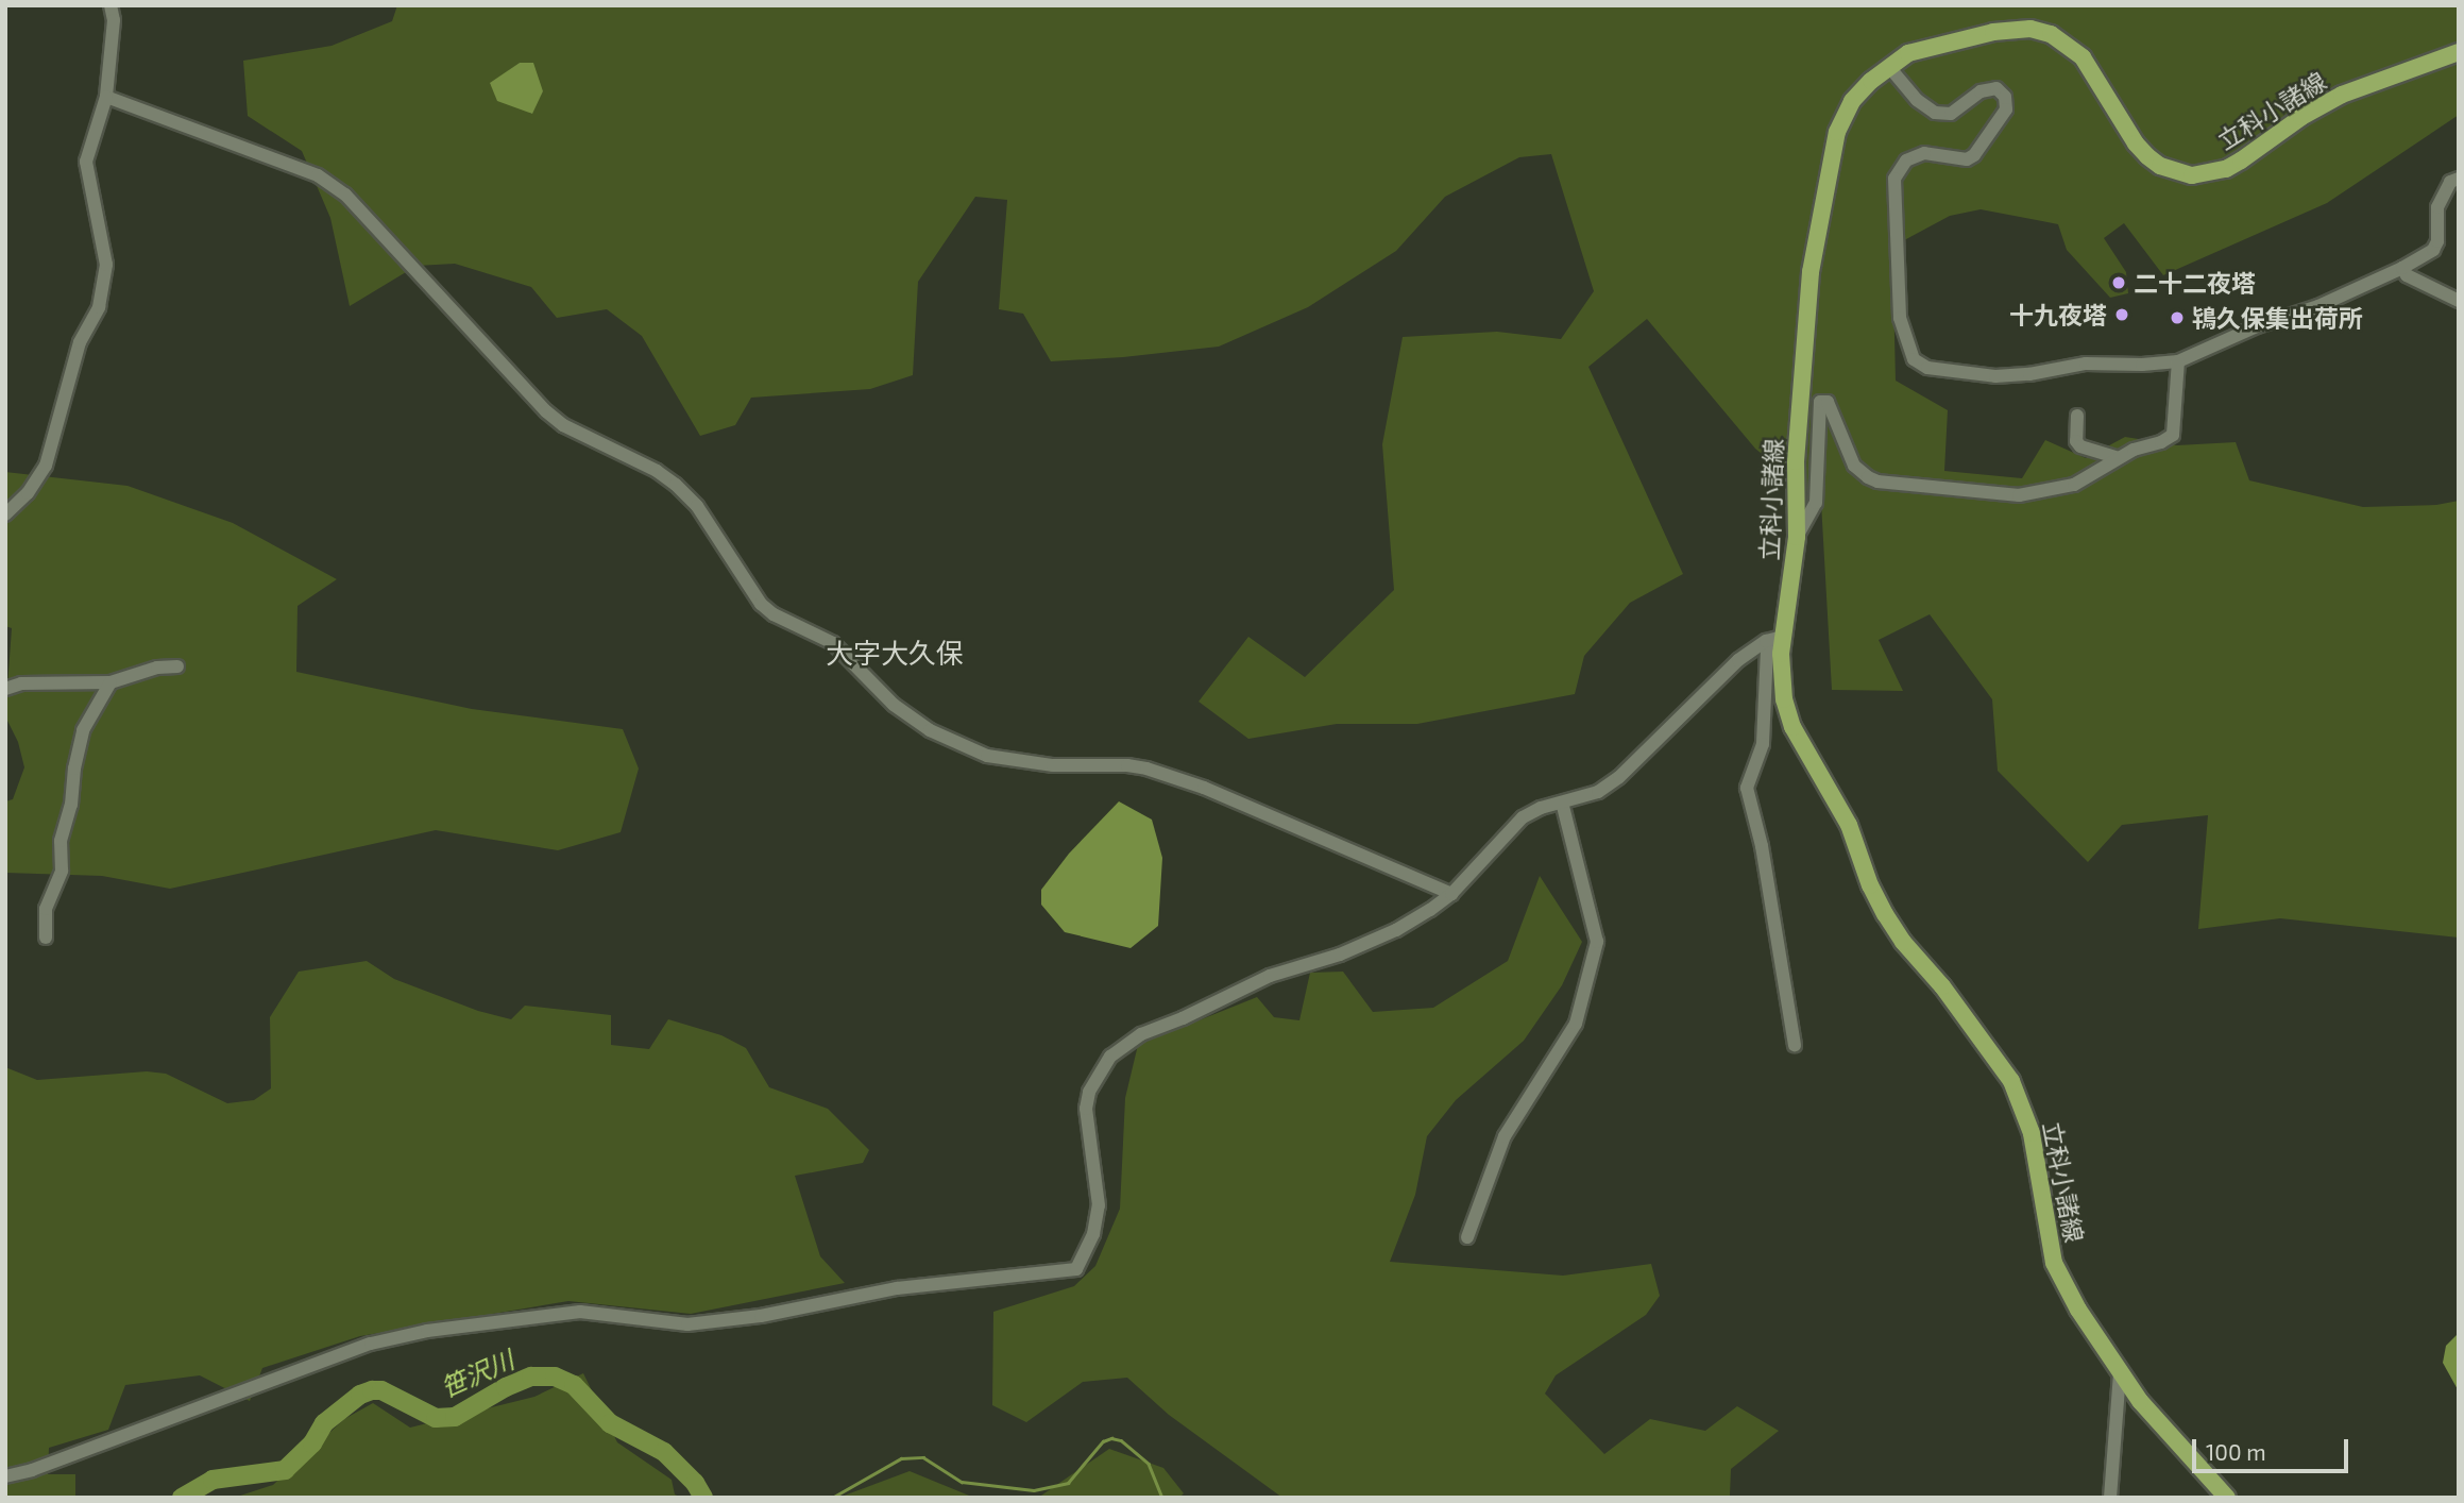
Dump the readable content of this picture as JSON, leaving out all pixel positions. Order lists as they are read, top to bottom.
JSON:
{
  "streets": {
    "main road": ["立科小諸線"]
  },
  "districts": ["大字大久保"],
  "water": ["笹沢川"],
  "places": ["二十二夜塔", "十九夜塔", "鴇久保集出荷所"],
  "scale_bar": "100 m"
}
